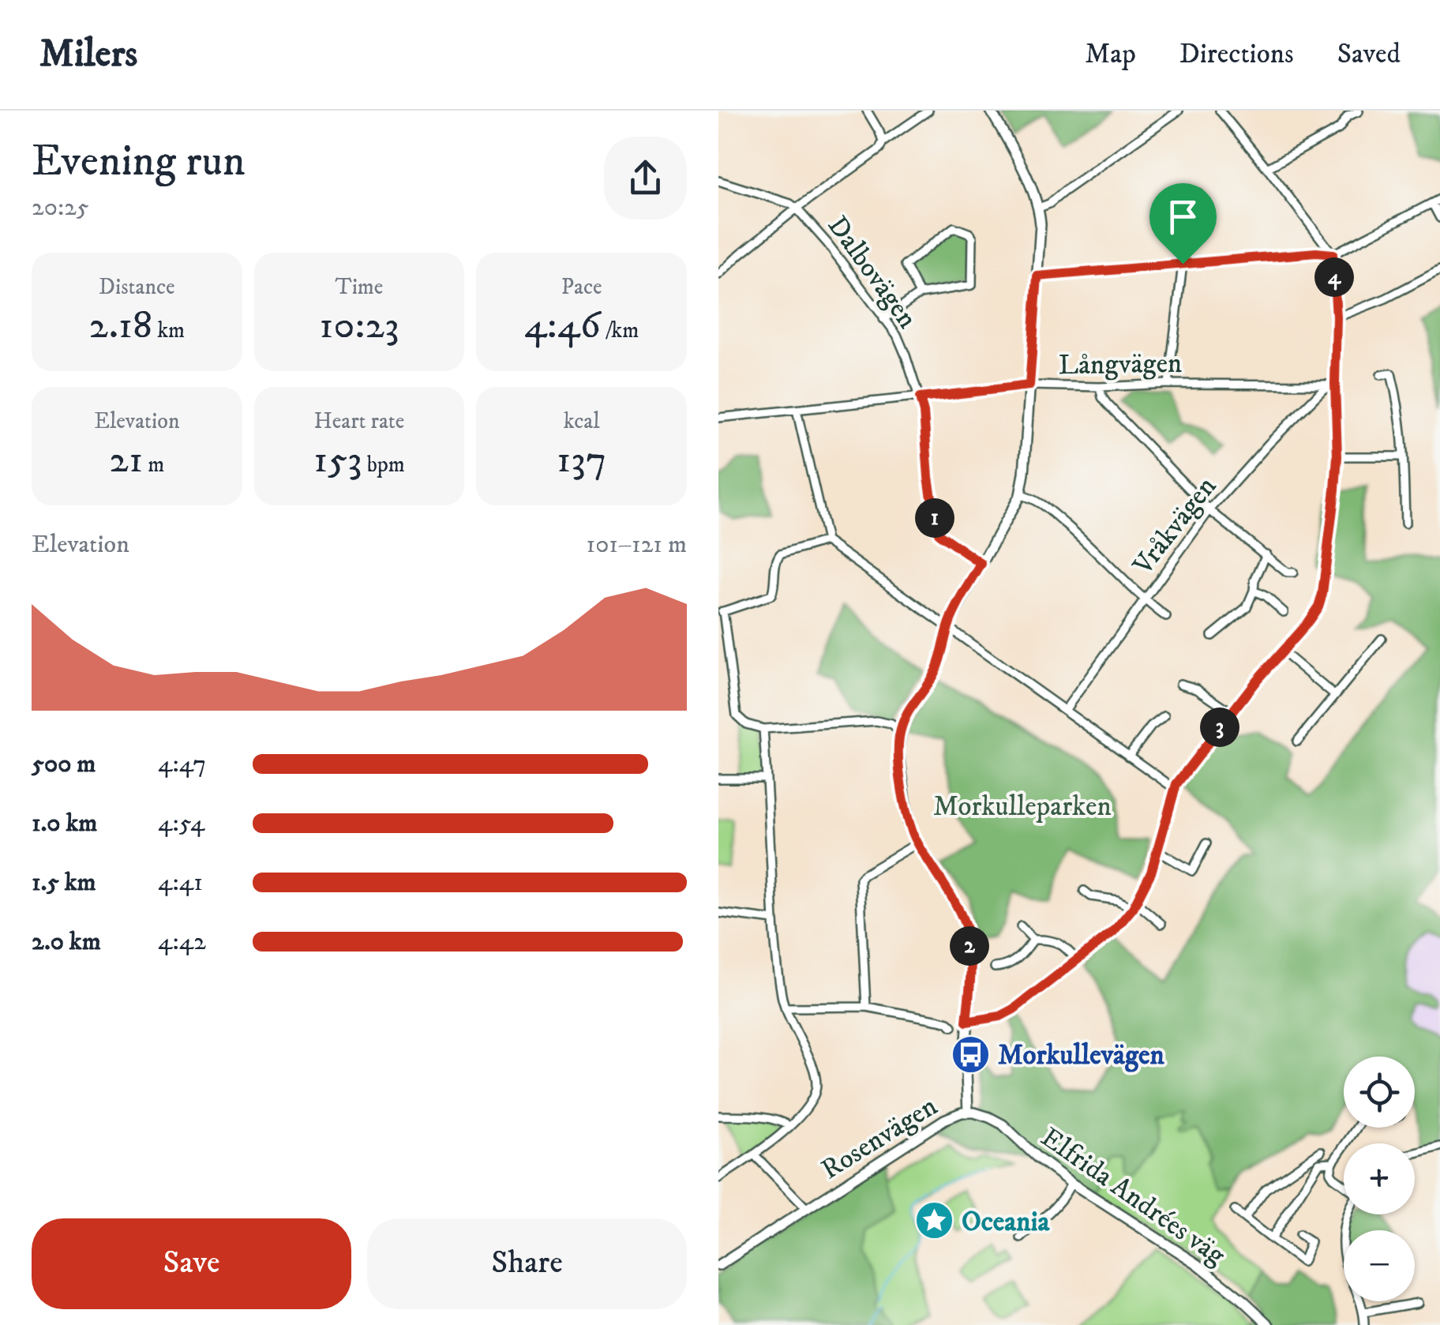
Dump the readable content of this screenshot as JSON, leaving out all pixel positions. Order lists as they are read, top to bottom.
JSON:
{
  "streets": {
    "street": [
      "Dalbovägen",
      "Långvägen",
      "Vråkvägen",
      "Rosenvägen",
      "Elfrida Andrées väg"
    ]
  },
  "crossings": [
    ["Dalbovägen", "Långvägen"],
    ["Dalbovägen", "Rosenvägen"],
    ["Långvägen", "Vråkvägen"],
    ["Långvägen", "Rosenvägen"],
    ["Rosenvägen", "Elfrida Andrées väg"]
  ],
  "parks": ["Morkulleparken"],
  "places": {
    "bus stop": ["Morkullevägen"],
    "place": ["Oceania"]
  },
  "page": {
    "header": "Milers",
    "nav": ["Map", "Directions", "Saved"],
    "heading": ["Evening run", "20:25"],
    "stats": [
      ["Distance", "2.18 km"],
      ["Time", "10:23"],
      ["Pace", "4:46 /km"],
      ["Elevation", "21 m"],
      ["Heart rate", "153 bpm"],
      ["kcal", "137"]
    ],
    "pins": [
      "4",
      "1",
      "3",
      "2"
    ],
    "chart": ["Elevation", "101–121 m"],
    "list": [
      {
        "name": "500 m",
        "note": "4:47"
      },
      {
        "name": "1.0 km",
        "note": "4:54"
      },
      {
        "name": "1.5 km",
        "note": "4:41"
      },
      {
        "name": "2.0 km",
        "note": "4:42"
      }
    ],
    "map_buttons": ["+", "−"],
    "buttons": ["Save", "Share"]
  }
}
